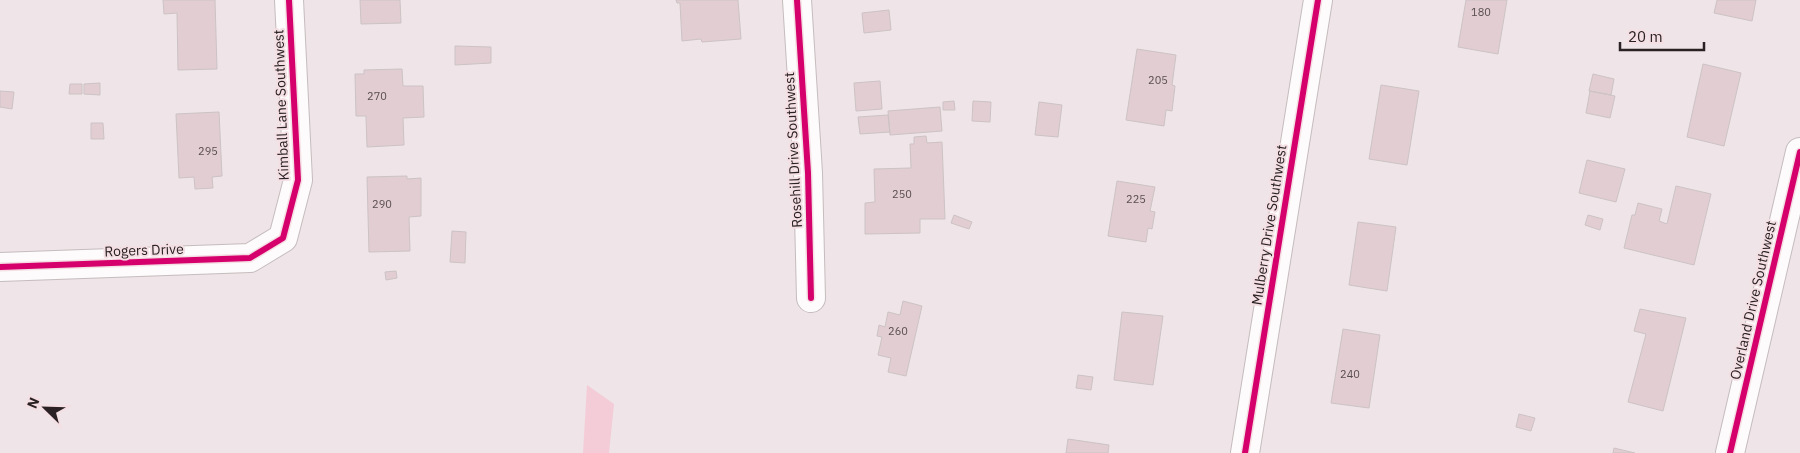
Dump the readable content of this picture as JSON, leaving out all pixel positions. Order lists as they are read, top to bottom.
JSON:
{
  "streets": {
    "street": [
      "Kimball Lane Southwest",
      "Rosehill Drive Southwest",
      "Mulberry Drive Southwest",
      "Rogers Drive",
      "Overland Drive Southwest"
    ]
  },
  "crossings": [
    ["Kimball Lane Southwest", "Rogers Drive"]
  ],
  "house_numbers": [
    "180",
    "205",
    "270",
    "295",
    "250",
    "225",
    "290",
    "260",
    "240"
  ],
  "scale_bar": "20 m",
  "north": "top left"
}
